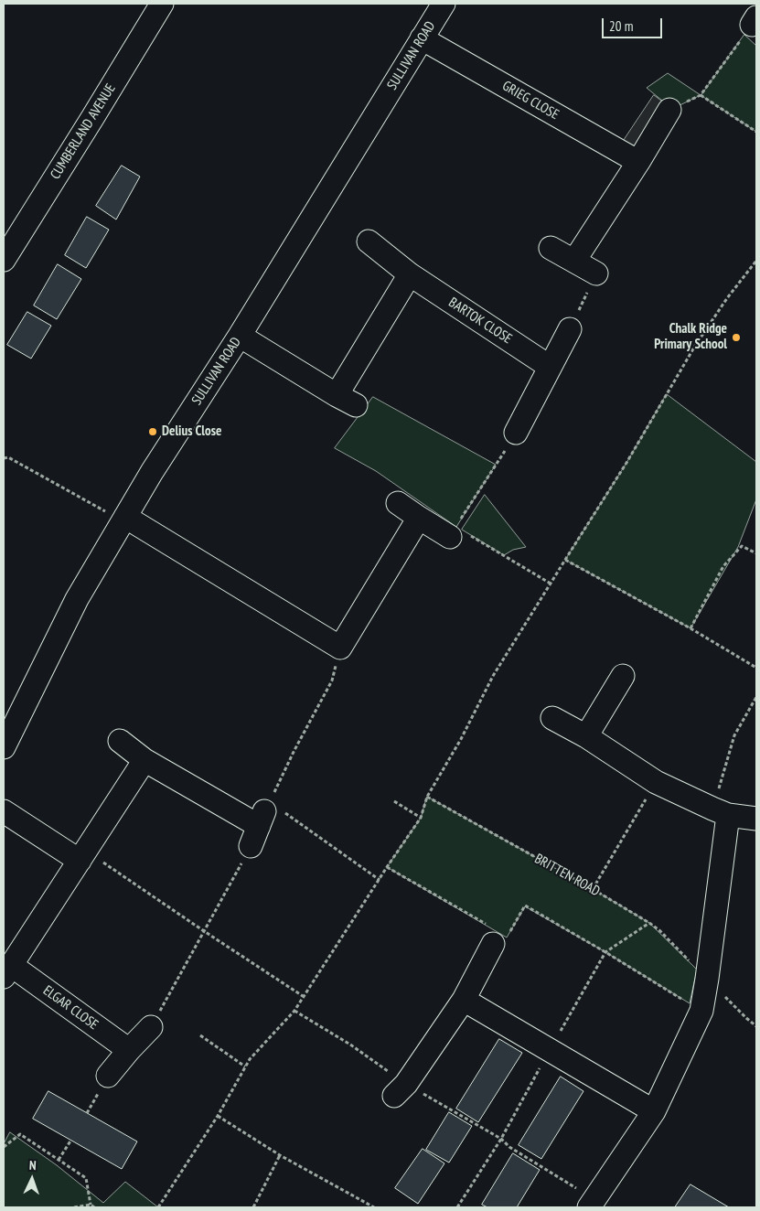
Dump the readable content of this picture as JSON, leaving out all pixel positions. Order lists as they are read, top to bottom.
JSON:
{
  "streets": {
    "street": [
      "SULLIVAN ROAD",
      "GRIEG CLOSE",
      "CUMBERLAND AVENUE",
      "BARTOK CLOSE",
      "ELGAR CLOSE"
    ],
    "path": ["BRITTEN ROAD"]
  },
  "crossings": [
    ["SULLIVAN ROAD", "GRIEG CLOSE"]
  ],
  "places": ["Chalk Ridge Primary School", "Delius Close"],
  "scale_bar": "20 m",
  "north": "top"
}
